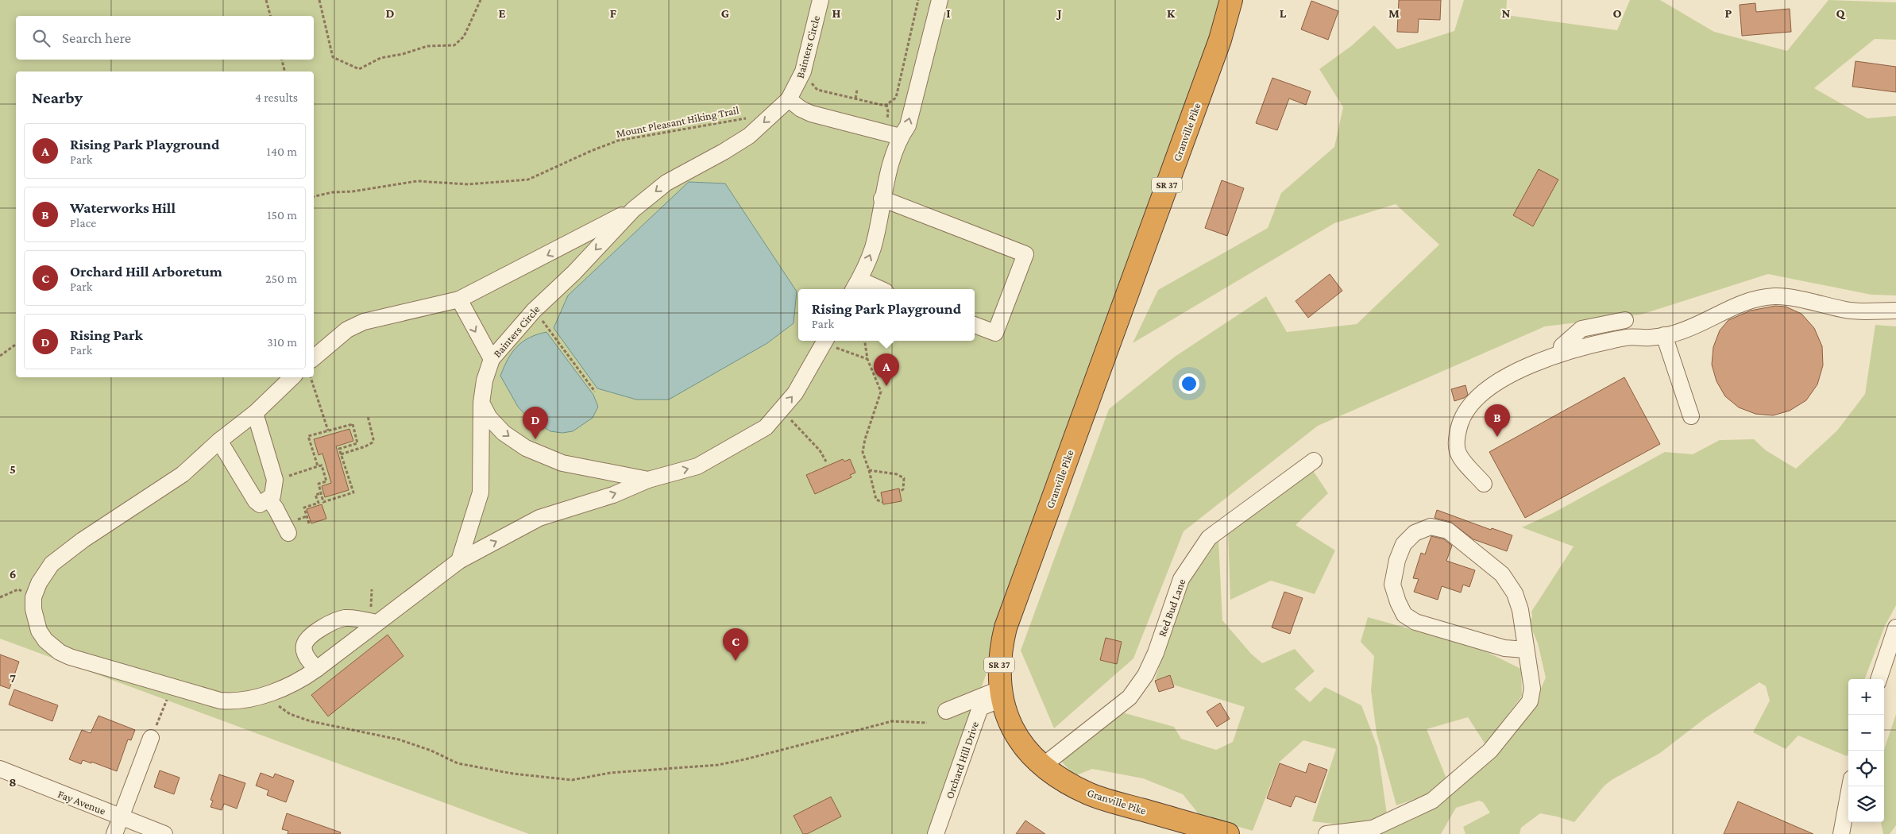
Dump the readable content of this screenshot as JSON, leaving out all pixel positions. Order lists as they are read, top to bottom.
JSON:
{
  "streets": {
    "highway": ["Granville Pike", "SR 37"],
    "street": [
      "Bainters Circle",
      "Red Bud Lane",
      "Orchard Hill Drive",
      "Fay Avenue"
    ],
    "path": ["Mount Pleasant Hiking Trail"]
  },
  "crossings": [
    ["Bainters Circle", "Mount Pleasant Hiking Trail"],
    ["Granville Pike", "Red Bud Lane"],
    ["Granville Pike", "Orchard Hill Drive"]
  ],
  "page": {
    "search": "Search here",
    "heading": ["Nearby", "4 results"],
    "list": [
      {
        "mark": "A",
        "name": "Rising Park Playground",
        "note": "Park",
        "value": "140 m"
      },
      {
        "mark": "B",
        "name": "Waterworks Hill",
        "note": "Place",
        "value": "150 m"
      },
      {
        "mark": "C",
        "name": "Orchard Hill Arboretum",
        "note": "Park",
        "value": "250 m"
      },
      {
        "mark": "D",
        "name": "Rising Park",
        "note": "Park",
        "value": "310 m"
      }
    ],
    "popup": ["Rising Park Playground", "Park"],
    "pins": [
      "A",
      "B",
      "D",
      "C"
    ],
    "map_buttons": ["+", "−"]
  },
  "grid": {
    "columns": [
      "D",
      "E",
      "F",
      "G",
      "H",
      "I",
      "J",
      "K",
      "L",
      "M",
      "N",
      "O",
      "P",
      "Q"
    ],
    "rows": [
      "5",
      "6",
      "7",
      "8"
    ]
  }
}
